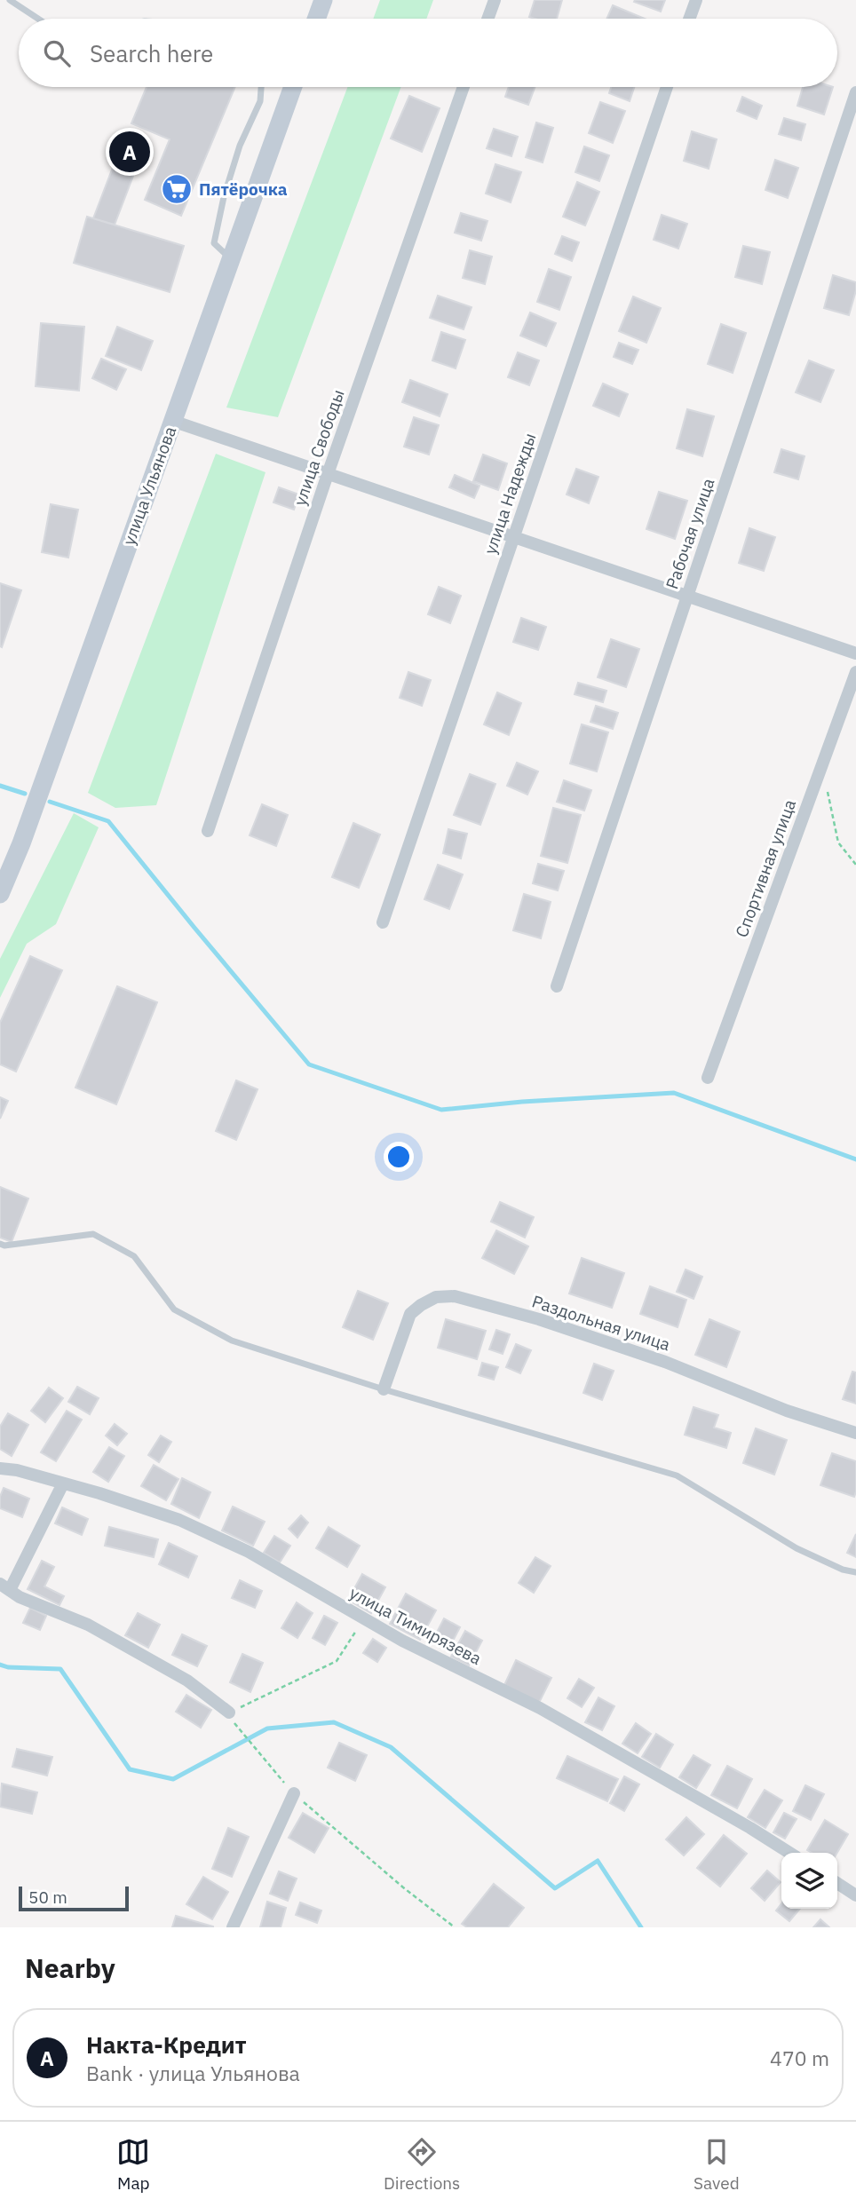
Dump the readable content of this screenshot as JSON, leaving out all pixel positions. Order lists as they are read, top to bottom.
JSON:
{
  "streets": {
    "main road": ["улица Ульянова"],
    "street": [
      "улица Свободы",
      "улица Надежды",
      "Рабочая улица",
      "Спортивная улица",
      "Раздольная улица",
      "улица Тимирязева"
    ]
  },
  "places": {
    "supermarket": ["Пятёрочка"]
  },
  "scale_bar": "50 m",
  "page": {
    "search": "Search here",
    "pins": "A",
    "scale": "50 m",
    "heading": "Nearby",
    "list": [
      {
        "mark": "A",
        "name": "Накта-Кредит",
        "note": "Bank · улица Ульянова",
        "value": "470 m"
      }
    ],
    "nav": ["Map", "Directions", "Saved"]
  }
}
